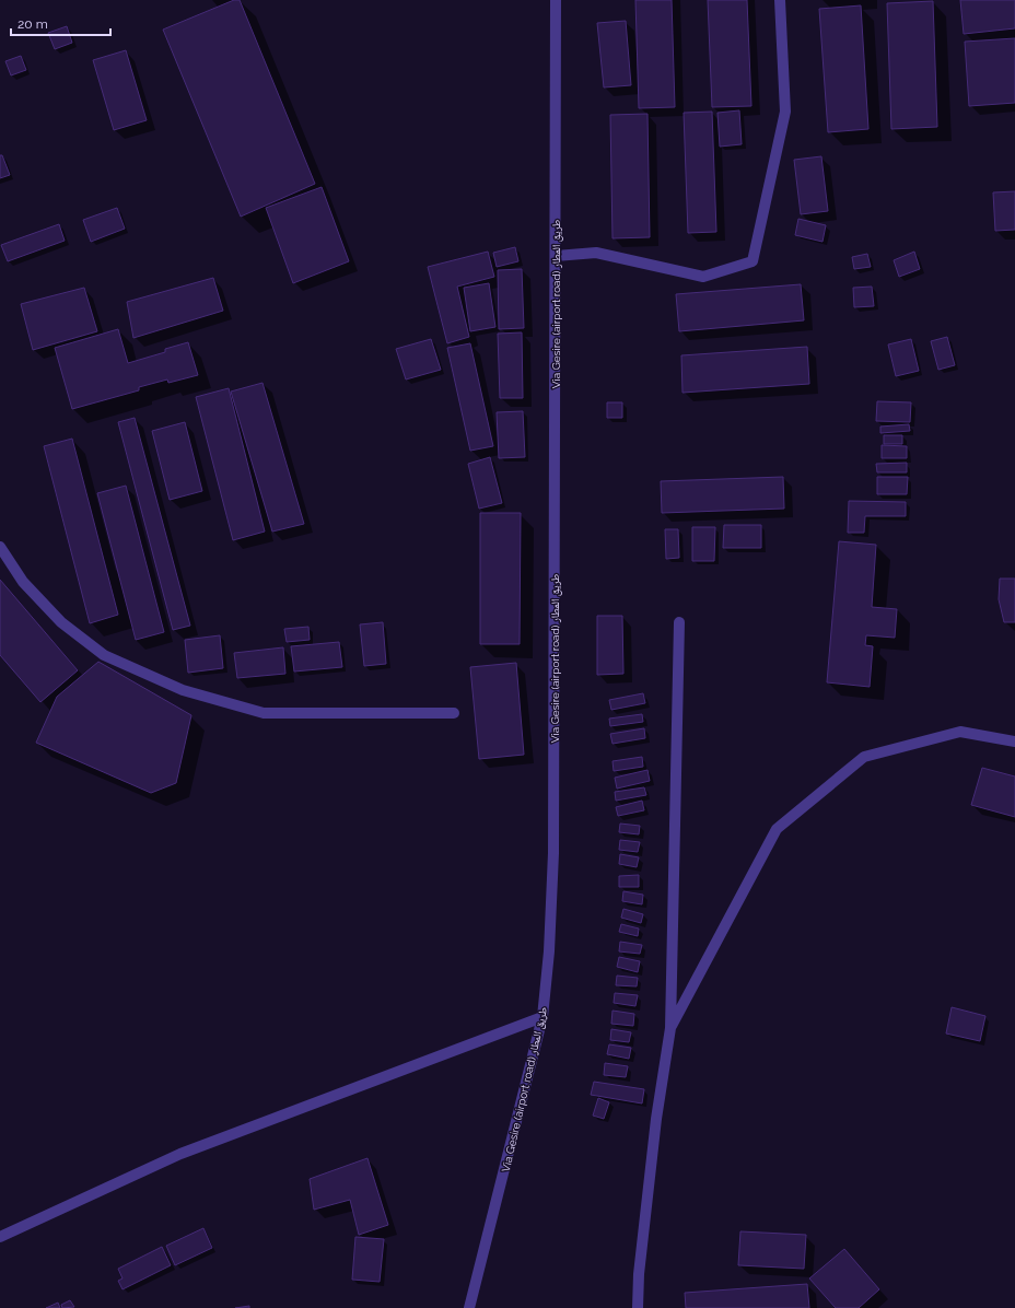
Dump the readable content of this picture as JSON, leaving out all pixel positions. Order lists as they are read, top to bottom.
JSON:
{
  "streets": {
    "street": ["Via Gesire (airport road) طريق المطار"]
  },
  "scale_bar": "20 m"
}
